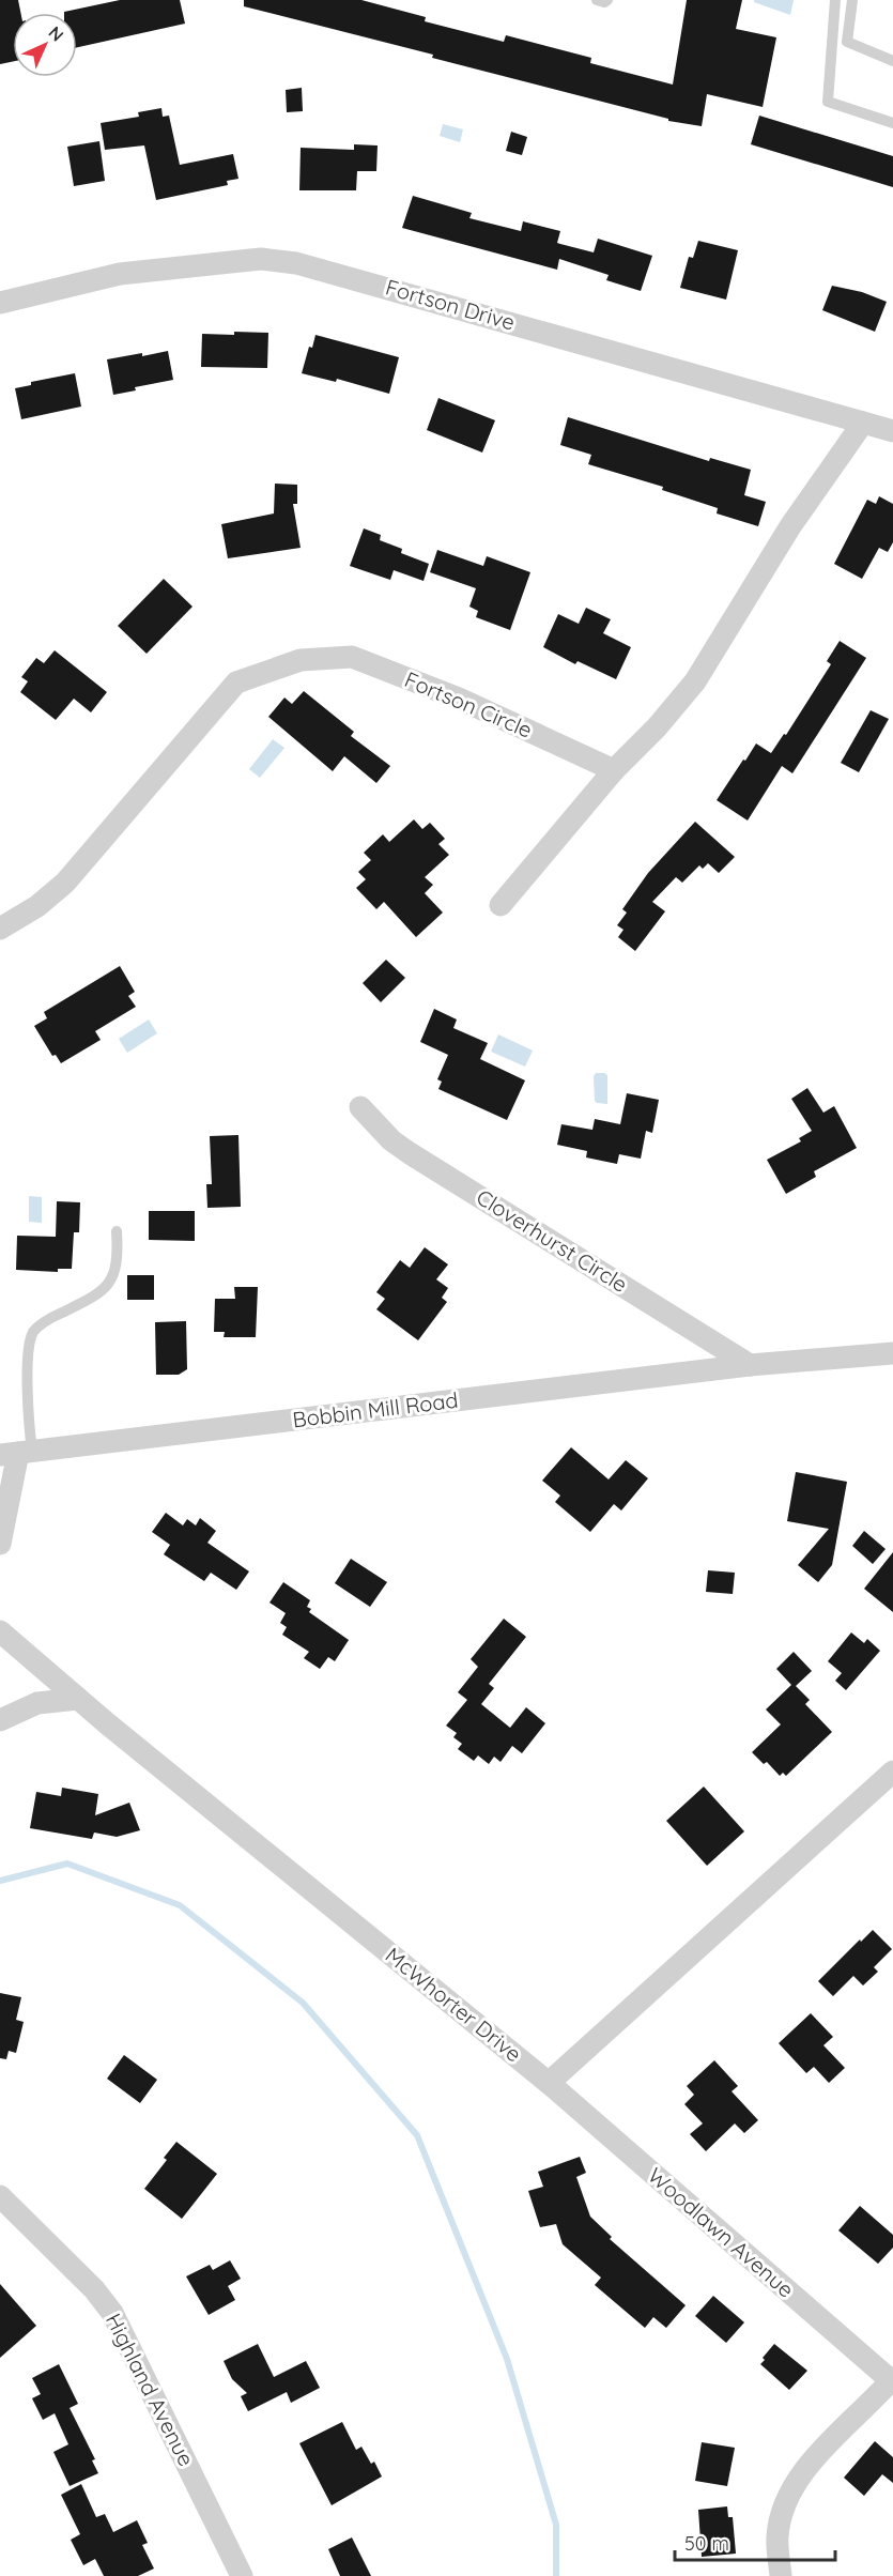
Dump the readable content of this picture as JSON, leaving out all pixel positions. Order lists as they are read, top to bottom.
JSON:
{
  "streets": {
    "street": [
      "Fortson Drive",
      "Fortson Circle",
      "Cloverhurst Circle",
      "Bobbin Mill Road",
      "McWhorter Drive",
      "Woodlawn Avenue",
      "Highland Avenue"
    ]
  },
  "crossings": [
    ["Cloverhurst Circle", "Bobbin Mill Road"],
    ["McWhorter Drive", "Woodlawn Avenue"]
  ],
  "scale_bar": "50 m",
  "north": "top right"
}
